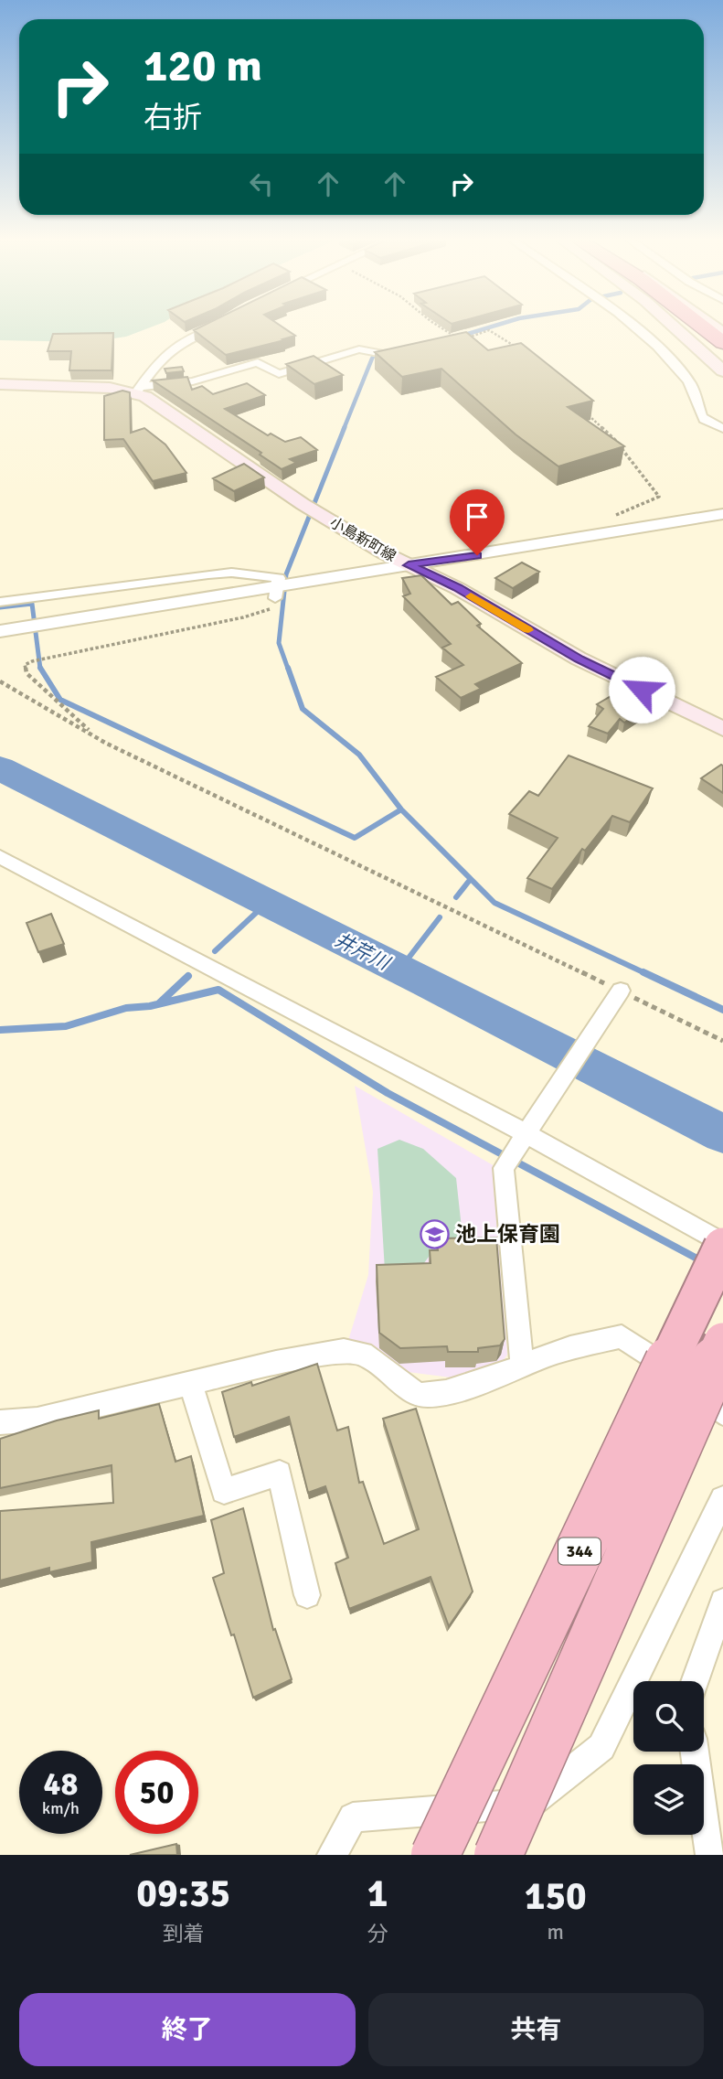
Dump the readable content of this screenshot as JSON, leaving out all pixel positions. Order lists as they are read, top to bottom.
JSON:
{
  "streets": {
    "highway": ["344"],
    "main road": ["小島新町線"]
  },
  "water": ["井芹川"],
  "places": {
    "school or university": ["池上保育園"]
  },
  "page": {
    "turn": ["120 m", "右折"],
    "speed": "48 km/h",
    "limit": "50",
    "eta": [
      "09:35",
      "到着",
      "1",
      "分",
      "150",
      "m"
    ],
    "buttons": ["終了", "共有"]
  }
}
